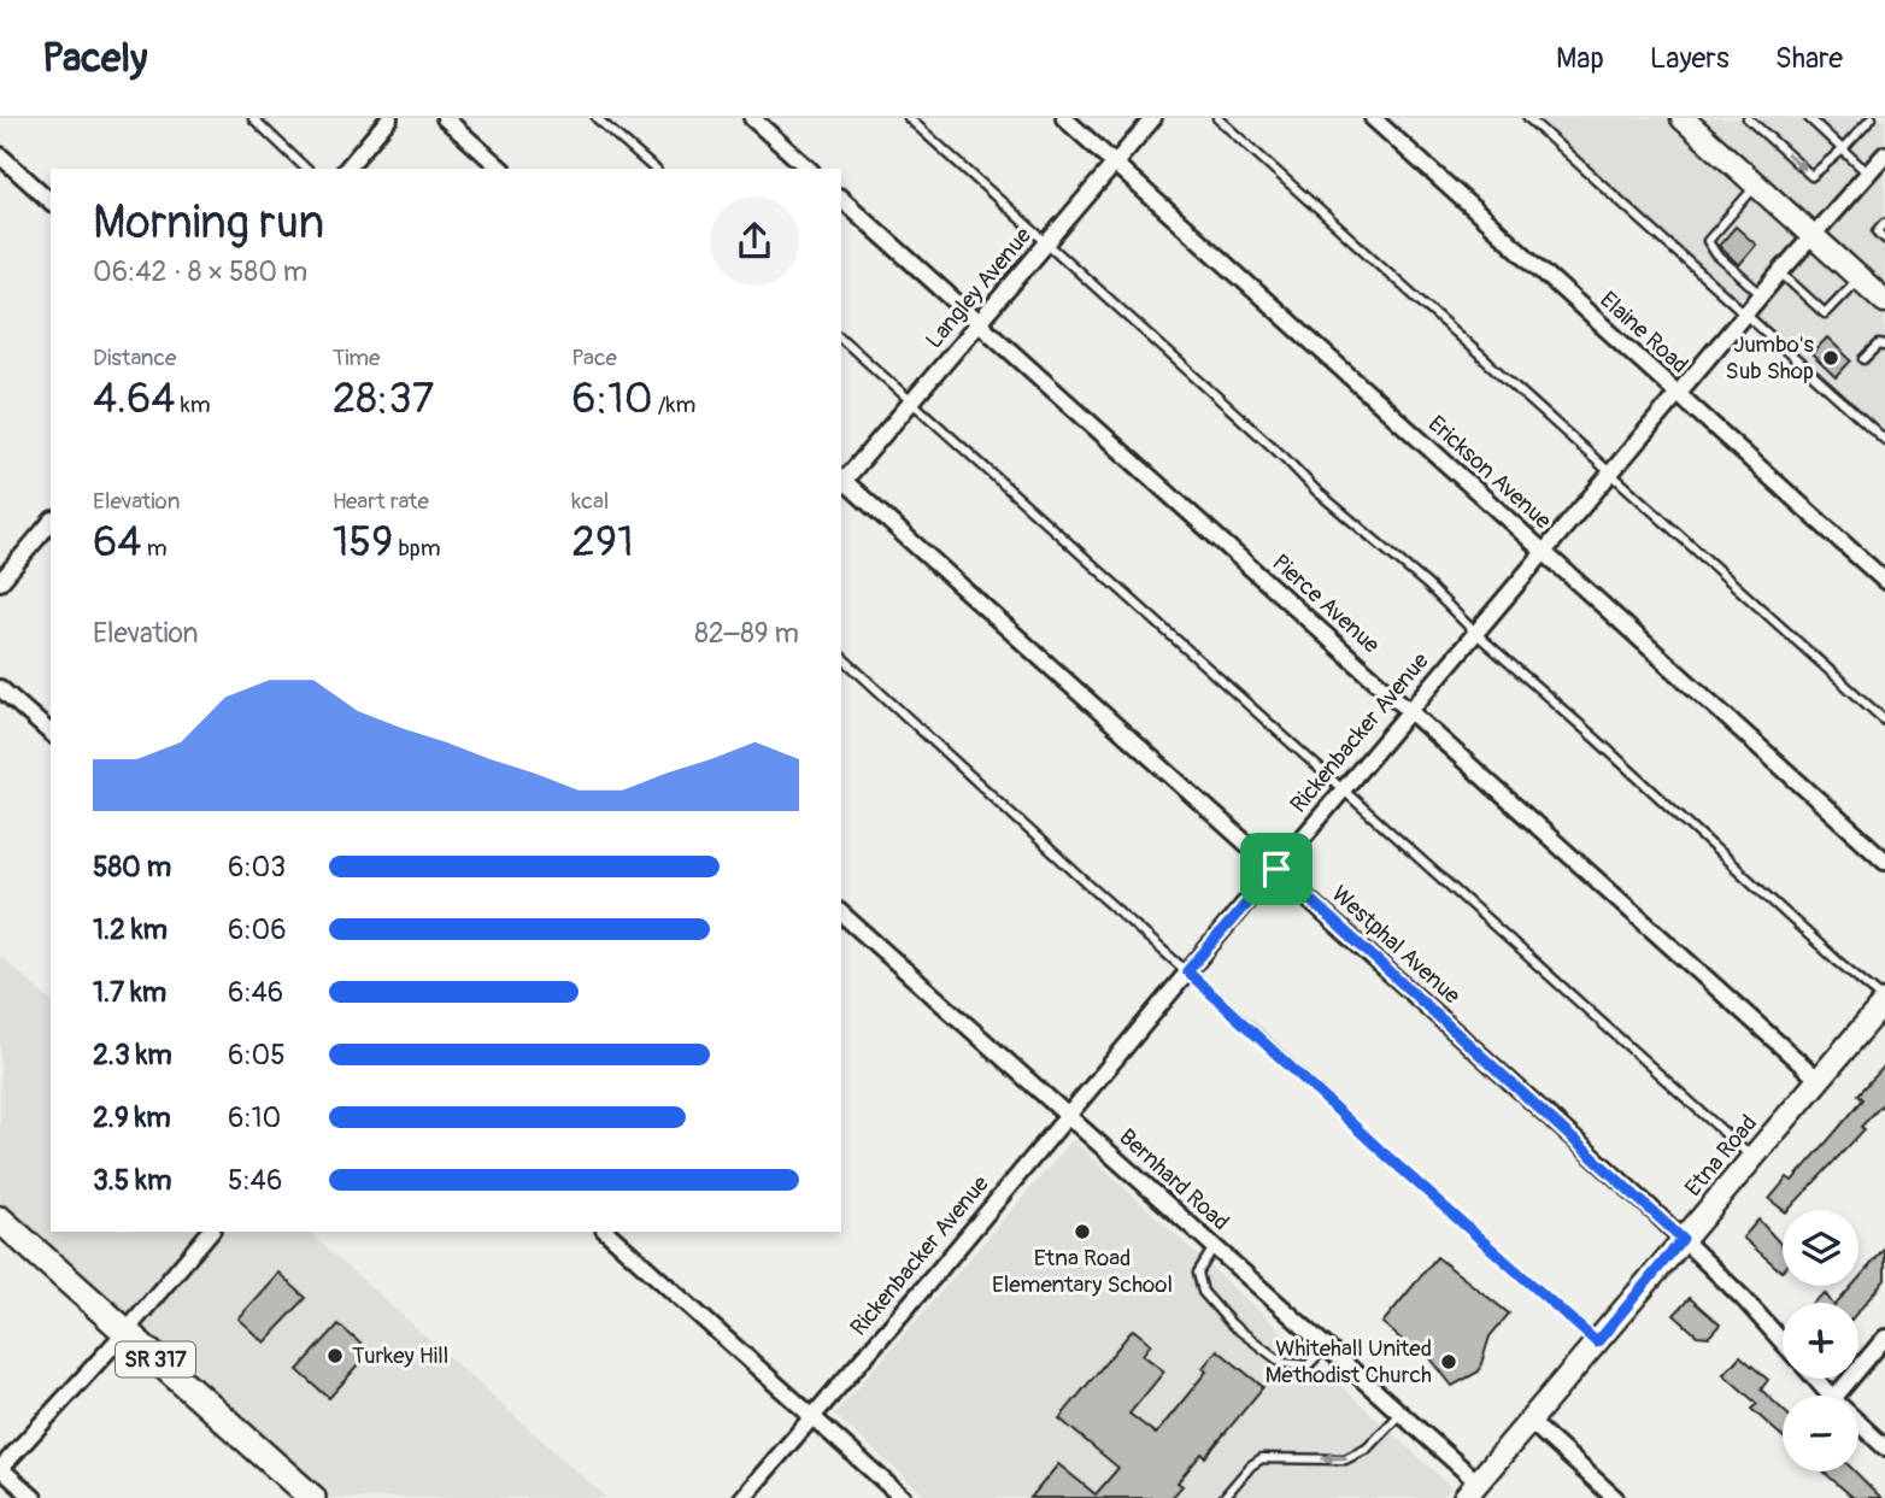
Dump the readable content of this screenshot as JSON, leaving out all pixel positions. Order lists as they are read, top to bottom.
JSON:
{
  "streets": {
    "main road": ["SR 317"],
    "street": [
      "Langley Avenue",
      "Elaine Road",
      "Erickson Avenue",
      "Pierce Avenue",
      "Rickenbacker Avenue",
      "Westphal Avenue",
      "Etna Road",
      "Bernhard Road"
    ]
  },
  "crossings": [
    ["Langley Avenue", "Erickson Avenue"],
    ["Langley Avenue", "Pierce Avenue"],
    ["Langley Avenue", "Westphal Avenue"],
    ["Elaine Road", "Rickenbacker Avenue"],
    ["Erickson Avenue", "Rickenbacker Avenue"],
    ["Pierce Avenue", "Rickenbacker Avenue"],
    ["Pierce Avenue", "Etna Road"],
    ["Rickenbacker Avenue", "Westphal Avenue"],
    ["Rickenbacker Avenue", "Bernhard Road"],
    ["Westphal Avenue", "Etna Road"],
    ["Etna Road", "Bernhard Road"]
  ],
  "places": [
    "Jumbo's Sub Shop",
    "Etna Road Elementary School",
    "Turkey Hill",
    "Whitehall United Methodist Church"
  ],
  "page": {
    "header": "Pacely",
    "nav": ["Map", "Layers", "Share"],
    "heading": ["Morning run", "06:42 · 8 × 580 m"],
    "stats": [
      ["Distance", "4.64 km"],
      ["Time", "28:37"],
      ["Pace", "6:10 /km"],
      ["Elevation", "64 m"],
      ["Heart rate", "159 bpm"],
      ["kcal", "291"]
    ],
    "chart": ["Elevation", "82–89 m"],
    "list": [
      {
        "name": "580 m",
        "note": "6:03"
      },
      {
        "name": "1.2 km",
        "note": "6:06"
      },
      {
        "name": "1.7 km",
        "note": "6:46"
      },
      {
        "name": "2.3 km",
        "note": "6:05"
      },
      {
        "name": "2.9 km",
        "note": "6:10"
      },
      {
        "name": "3.5 km",
        "note": "5:46"
      }
    ],
    "map_buttons": ["+", "−"]
  }
}
